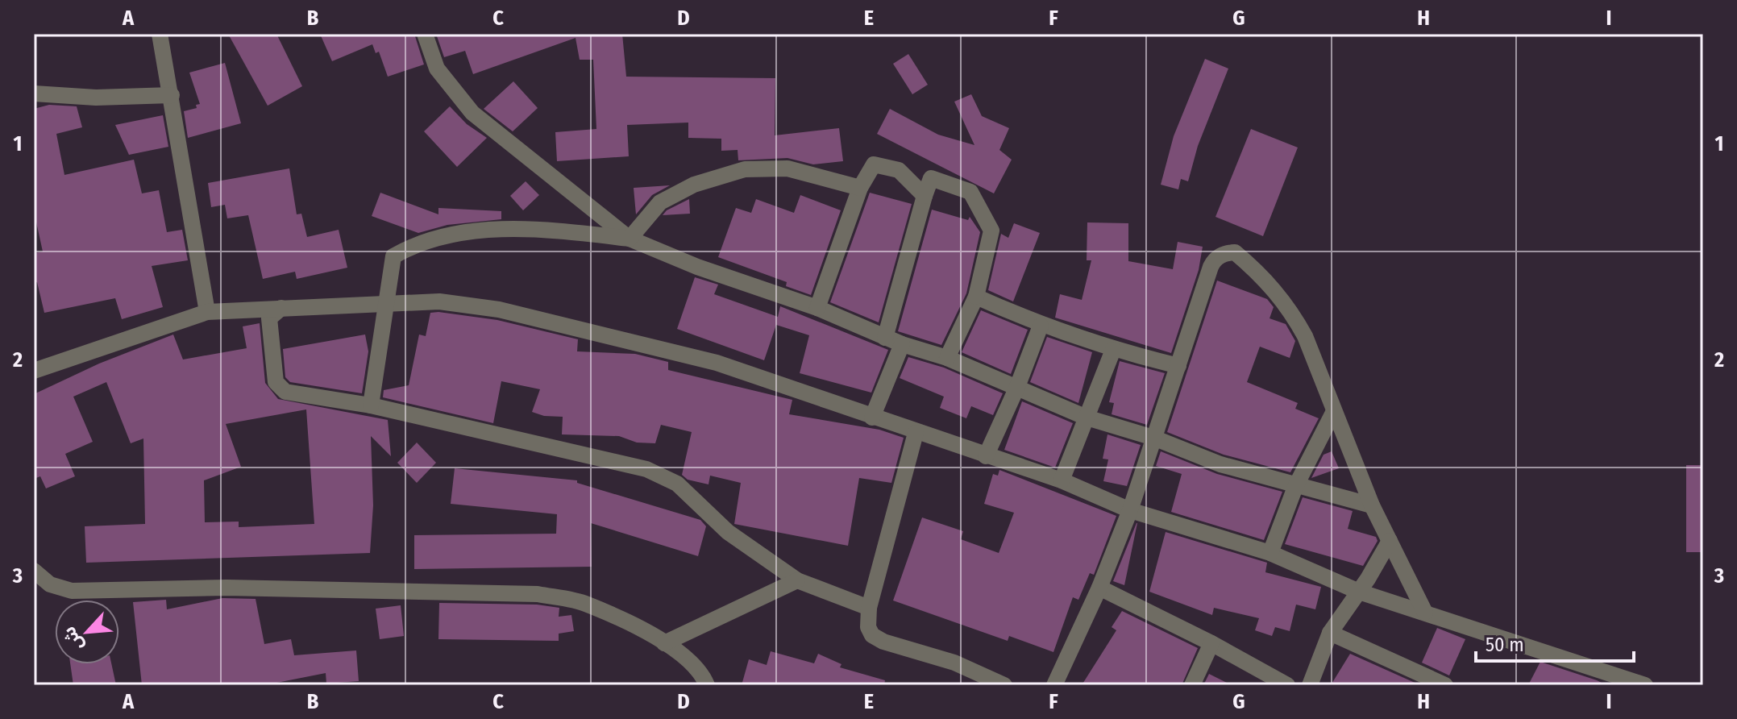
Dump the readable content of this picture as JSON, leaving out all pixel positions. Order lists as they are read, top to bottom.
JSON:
{
  "scale_bar": "50 m",
  "north": "bottom left",
  "grid": {
    "columns": [
      "A",
      "B",
      "C",
      "D",
      "E",
      "F",
      "G",
      "H",
      "I"
    ],
    "rows": ["1", "2", "3"]
  }
}
